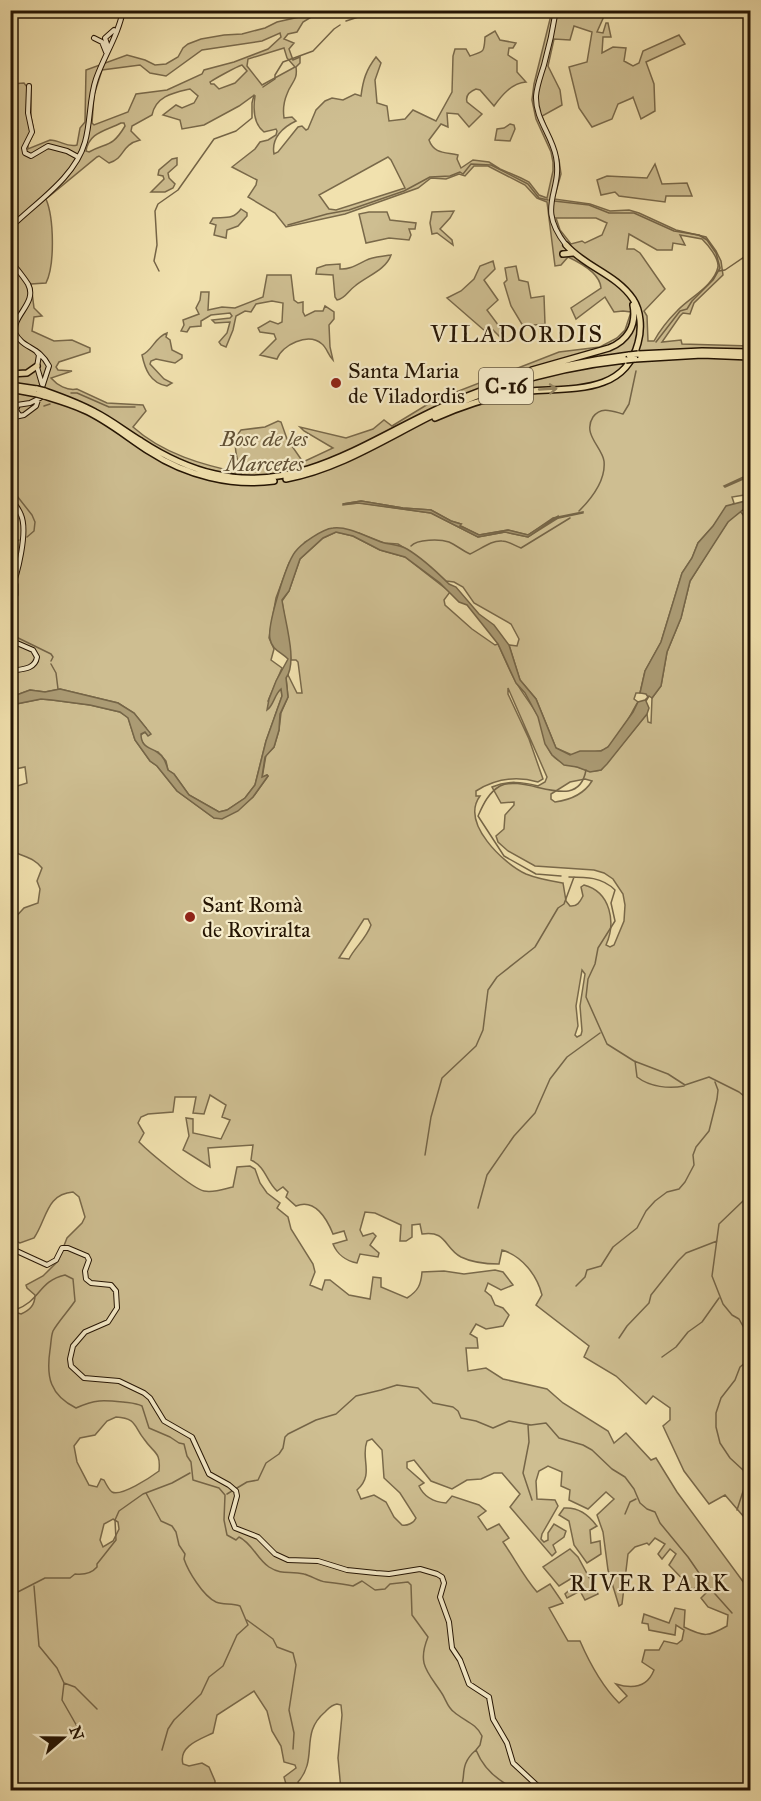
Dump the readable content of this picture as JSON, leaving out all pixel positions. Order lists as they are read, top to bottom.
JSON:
{
  "streets": {
    "highway": ["C-16"]
  },
  "districts": ["VILADORDIS", "RIVER PARK"],
  "parks": ["Bosc de les Marcetes"],
  "places": ["Santa Maria de Viladordis", "Sant Romà de Roviralta"],
  "north": "right"
}
